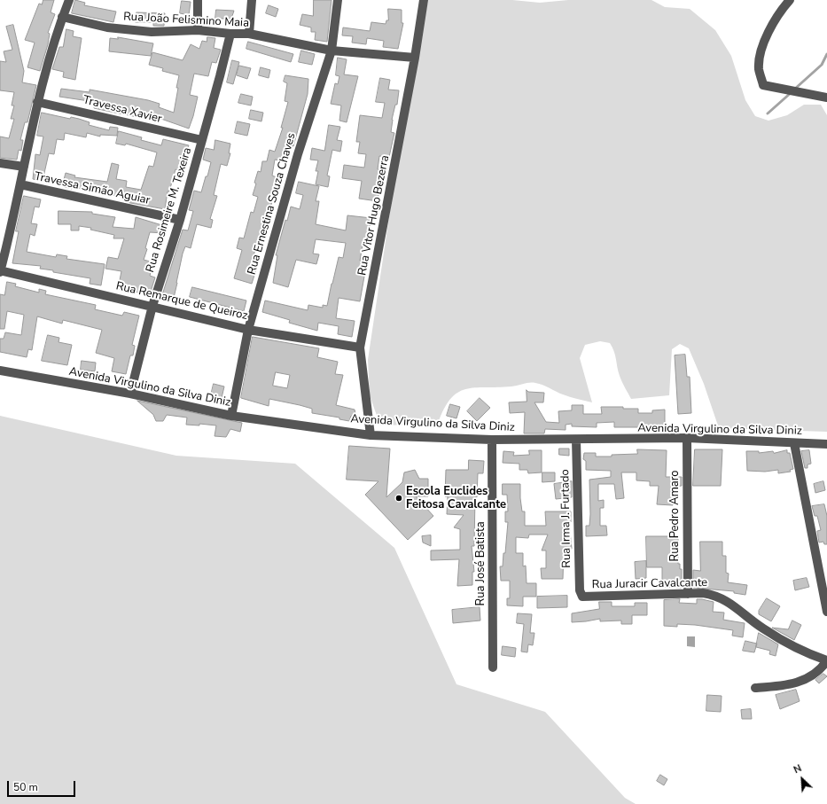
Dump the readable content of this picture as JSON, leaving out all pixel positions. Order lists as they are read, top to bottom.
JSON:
{
  "streets": {
    "street": [
      "Rua João Felismino Maia",
      "Travessa Xavier",
      "Travessa Simão Aguiar",
      "Rua Ernestina Souza Chaves",
      "Rua Rosimeire M. Texeira",
      "Rua Vitor Hugo Bezerra",
      "Rua Remarque de Queiroz",
      "Avenida Virgulino da Silva Diniz",
      "Rua Pedro Amaro",
      "Rua Irma J. Furtado",
      "Rua José Batista",
      "Rua Juracir Cavalcante"
    ]
  },
  "crossings": [
    ["Rua João Felismino Maia", "Rua Ernestina Souza Chaves"],
    ["Rua João Felismino Maia", "Rua Rosimeire M. Texeira"],
    ["Rua João Felismino Maia", "Rua Vitor Hugo Bezerra"],
    ["Travessa Xavier", "Rua Rosimeire M. Texeira"],
    ["Travessa Simão Aguiar", "Rua Rosimeire M. Texeira"],
    ["Rua Ernestina Souza Chaves", "Rua Remarque de Queiroz"],
    ["Rua Ernestina Souza Chaves", "Avenida Virgulino da Silva Diniz"],
    ["Rua Rosimeire M. Texeira", "Rua Remarque de Queiroz"],
    ["Rua Rosimeire M. Texeira", "Avenida Virgulino da Silva Diniz"],
    ["Rua Vitor Hugo Bezerra", "Rua Remarque de Queiroz"],
    ["Rua Vitor Hugo Bezerra", "Avenida Virgulino da Silva Diniz"],
    ["Avenida Virgulino da Silva Diniz", "Rua Pedro Amaro"],
    ["Avenida Virgulino da Silva Diniz", "Rua Irma J. Furtado"],
    ["Avenida Virgulino da Silva Diniz", "Rua José Batista"],
    ["Rua Pedro Amaro", "Rua Juracir Cavalcante"],
    ["Rua Irma J. Furtado", "Rua Juracir Cavalcante"]
  ],
  "places": ["Escola Euclides Feitosa Cavalcante"],
  "scale_bar": "50 m",
  "north": "top left"
}
